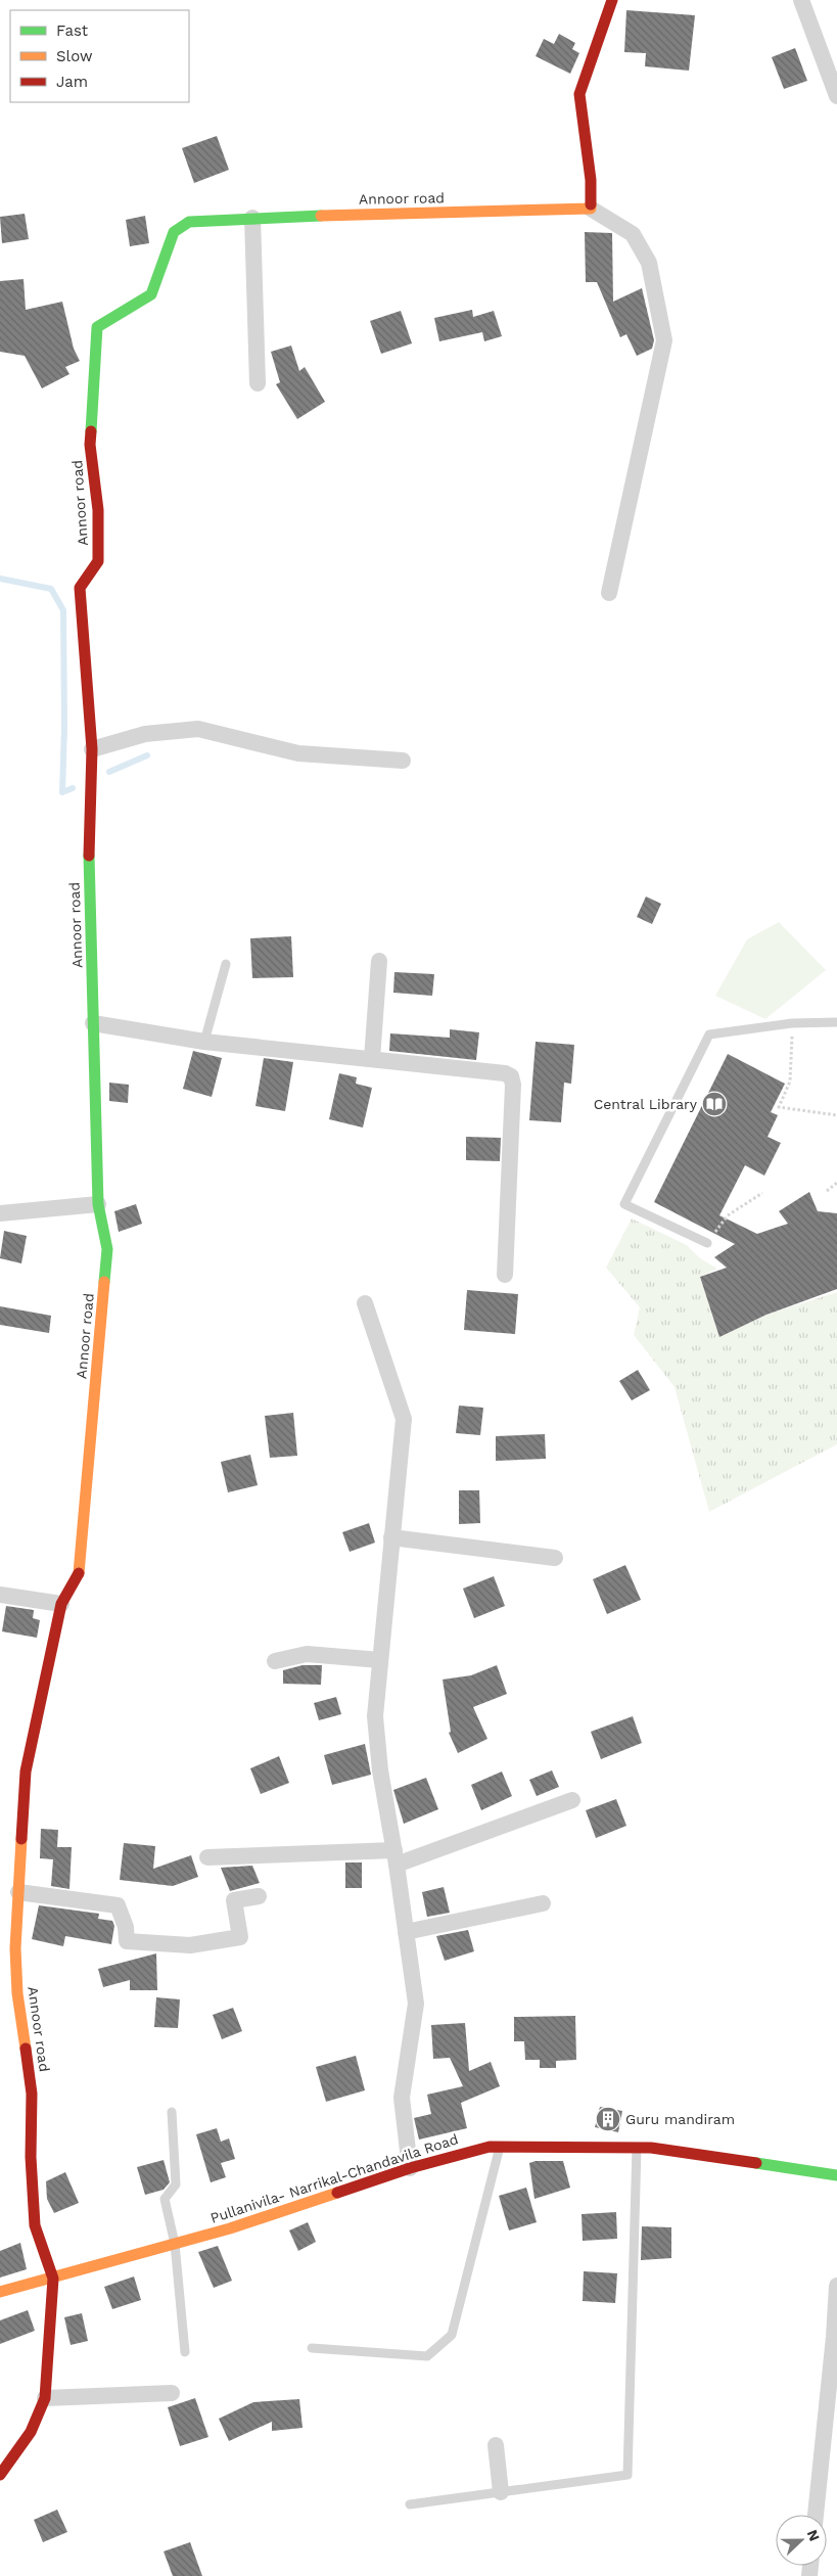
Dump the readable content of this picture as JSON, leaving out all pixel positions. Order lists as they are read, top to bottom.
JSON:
{
  "streets": {
    "street": ["Annoor road", "Pullanivila- Narrikal-Chandavila Road"]
  },
  "crossings": [
    ["Annoor road", "Pullanivila- Narrikal-Chandavila Road"]
  ],
  "places": {
    "library": ["Central Library"],
    "building": ["Guru mandiram"]
  },
  "legend": ["Fast", "Slow", "Jam"],
  "north": "right"
}
